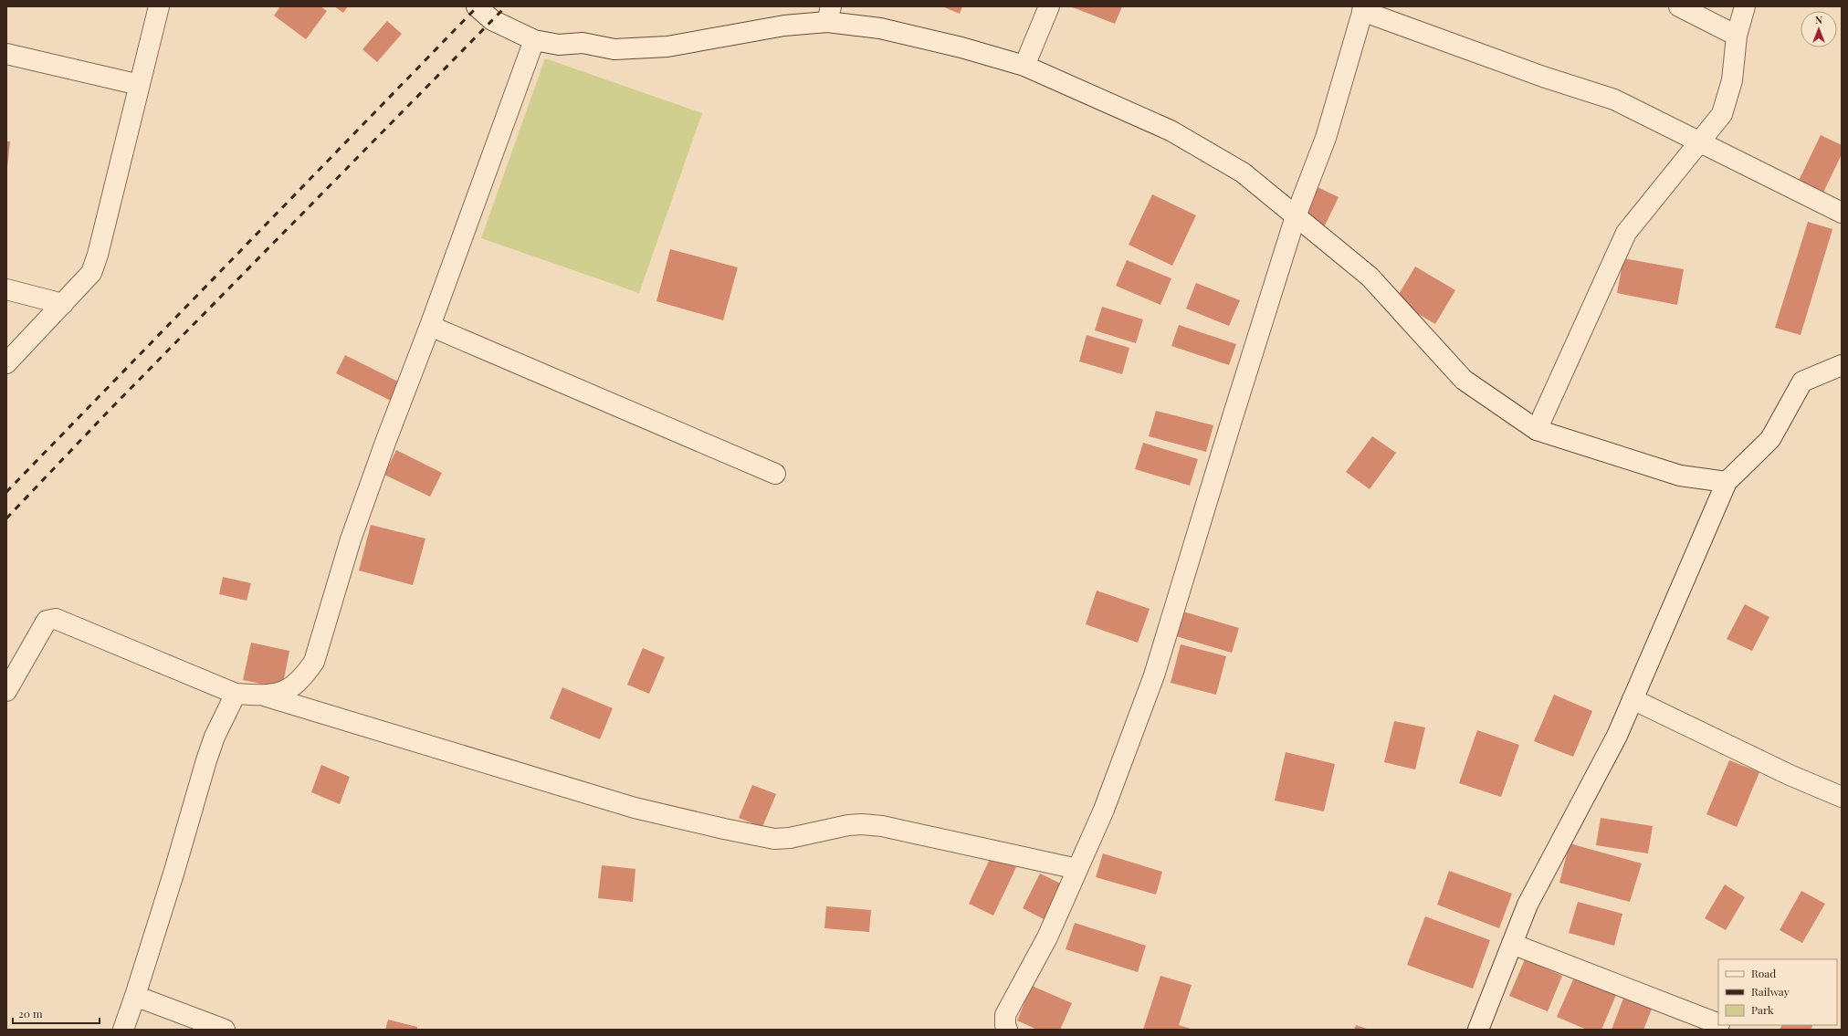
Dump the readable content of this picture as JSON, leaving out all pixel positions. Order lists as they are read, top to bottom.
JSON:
{
  "legend": ["Road", "Railway", "Park"],
  "scale_bar": "20 m",
  "north": "top"
}
